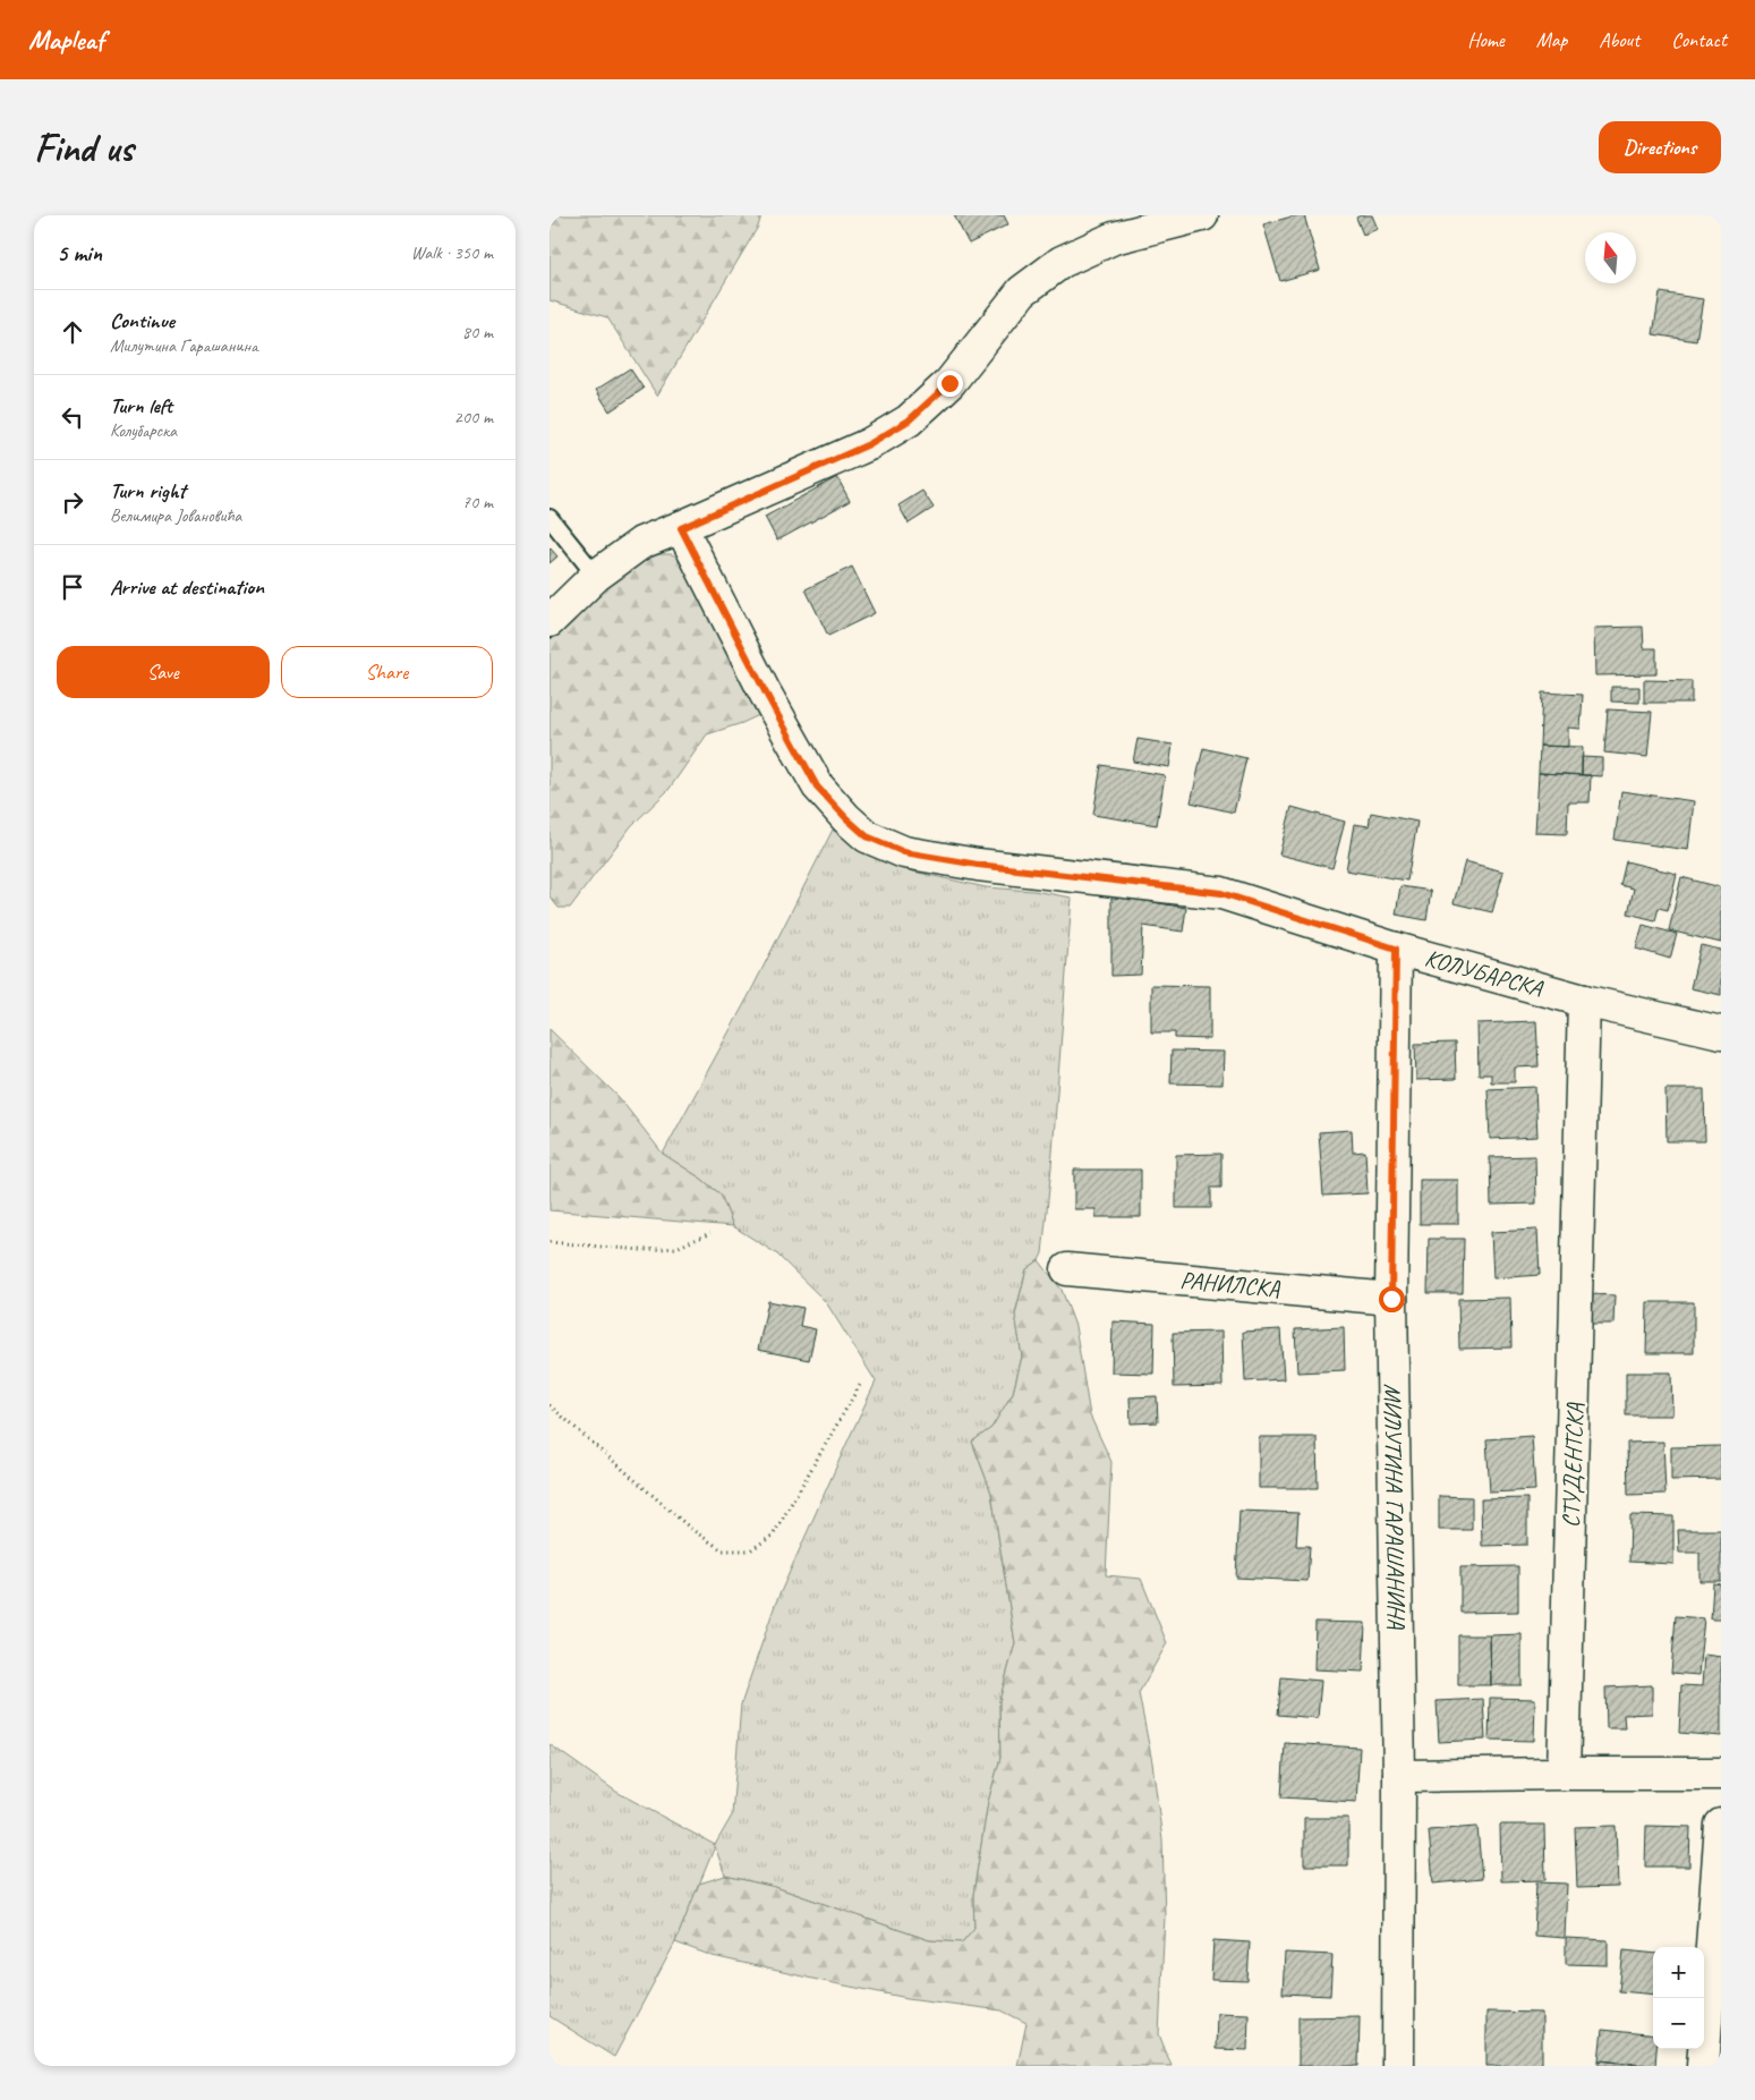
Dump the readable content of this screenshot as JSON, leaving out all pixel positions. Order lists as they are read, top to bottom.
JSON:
{
  "streets": {
    "street": [
      "КОЛУБАРСКА",
      "РАНИЛСКА",
      "СТУДЕНТСКА",
      "МИЛУТИНА ГАРАШАНИНА"
    ]
  },
  "crossings": [
    ["КОЛУБАРСКА", "СТУДЕНТСКА"],
    ["КОЛУБАРСКА", "МИЛУТИНА ГАРАШАНИНА"],
    ["РАНИЛСКА", "МИЛУТИНА ГАРАШАНИНА"]
  ],
  "north": "top",
  "page": {
    "header": "Mapleaf",
    "nav": [
      "Home",
      "Map",
      "About",
      "Contact"
    ],
    "buttons": [
      "Directions",
      ["Save", "Share"]
    ],
    "title": "Find us",
    "heading": ["5 min", "Walk · 350 m"],
    "list": [
      ["Continue", "Милутина Гарашанина", "80 m"],
      ["Turn left", "Колубарска", "200 m"],
      ["Turn right", "Велимира Јовановића", "70 m"],
      "Arrive at destination"
    ],
    "map_buttons": ["+", "−"]
  }
}
